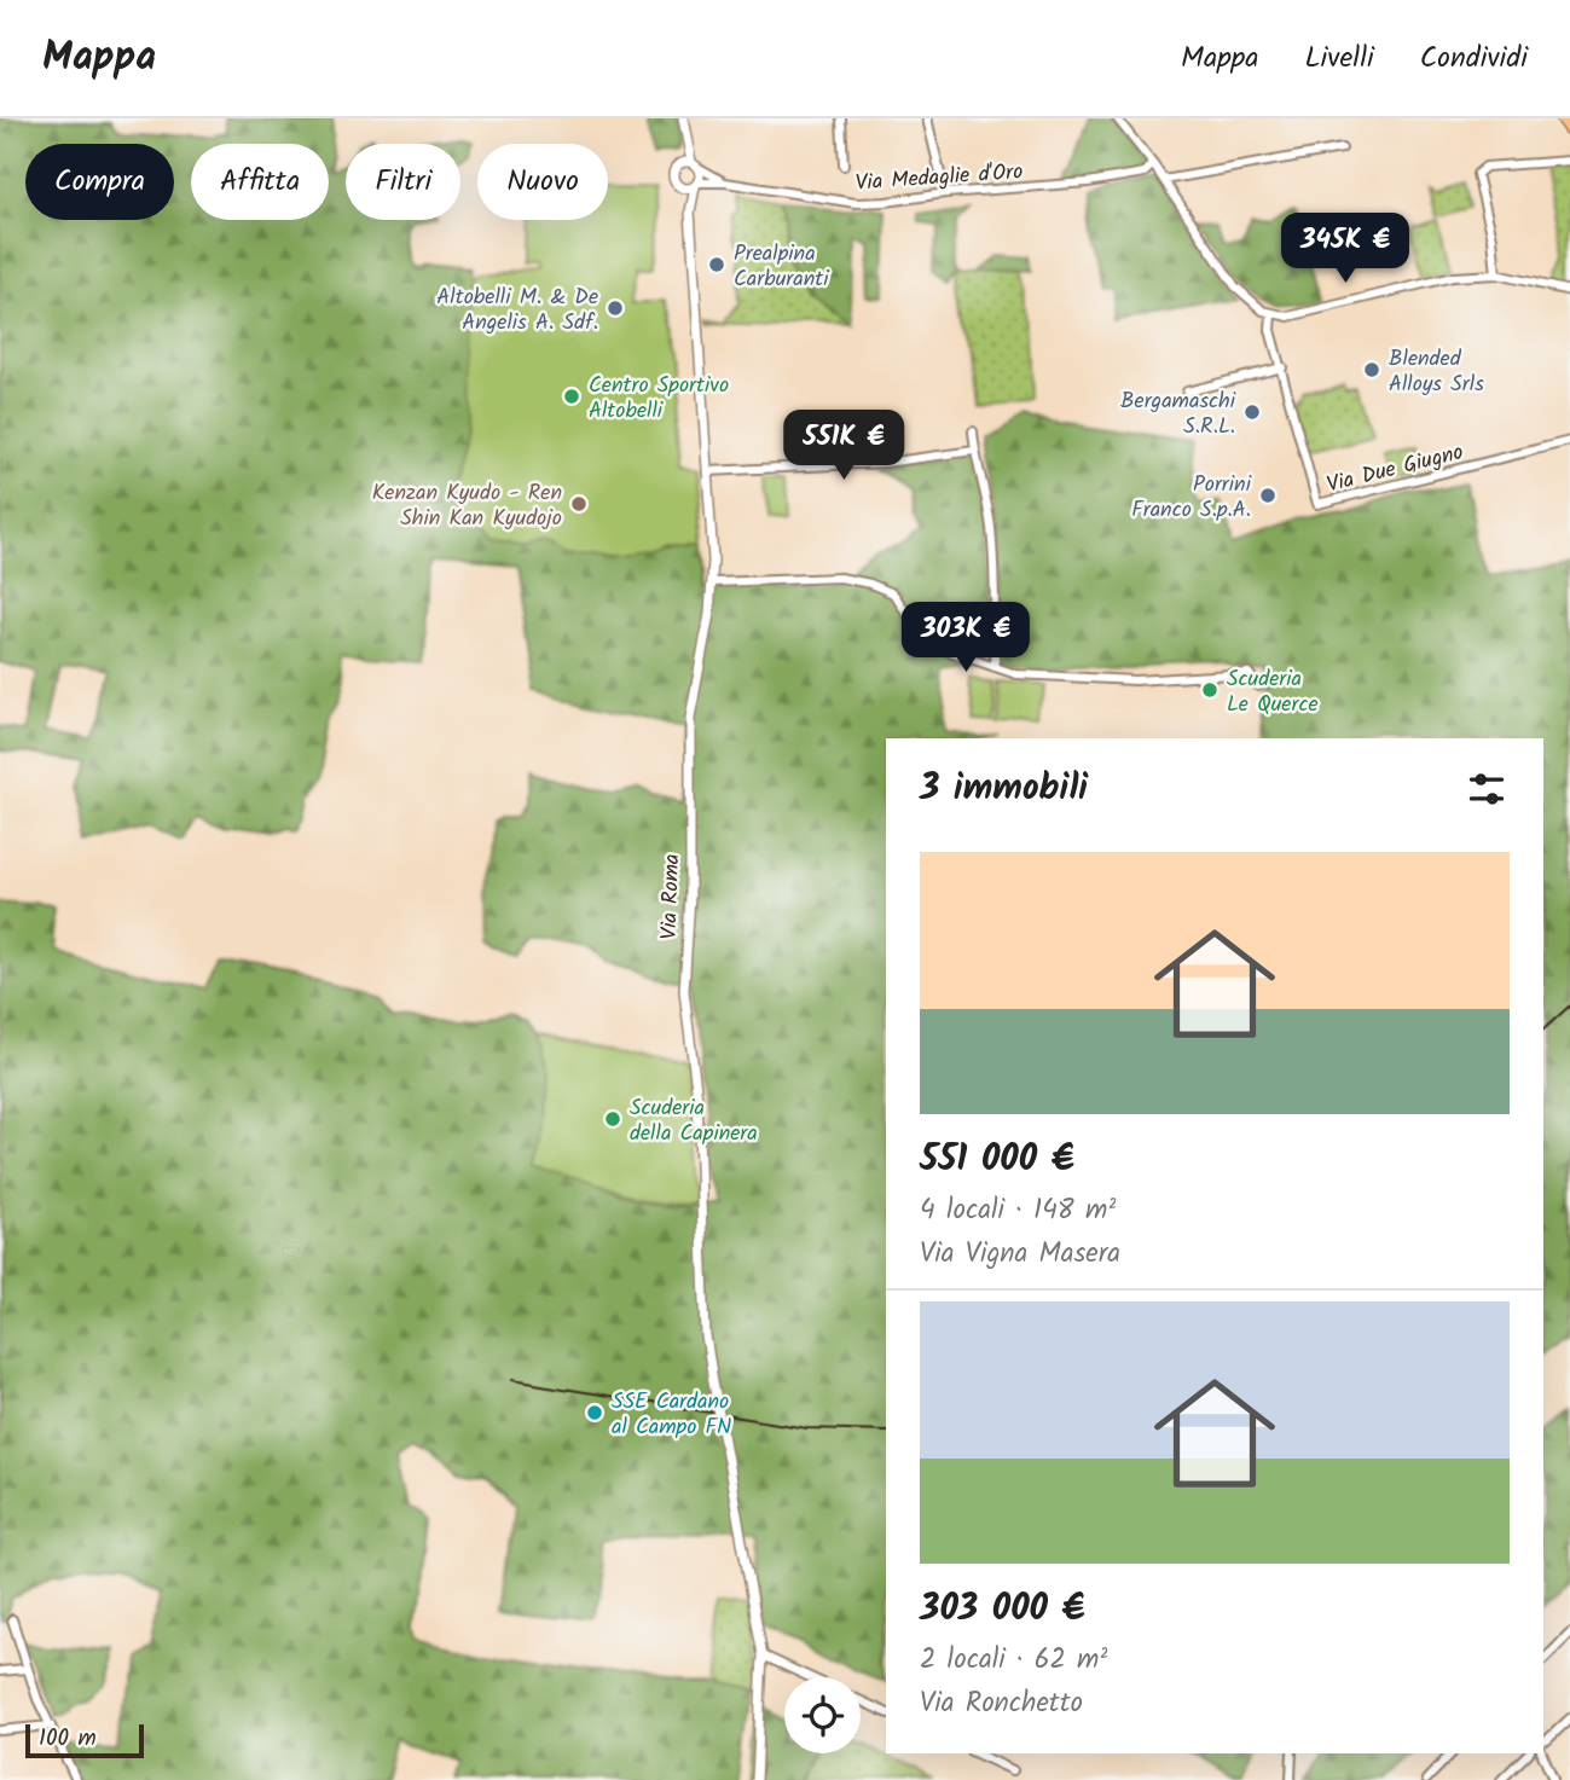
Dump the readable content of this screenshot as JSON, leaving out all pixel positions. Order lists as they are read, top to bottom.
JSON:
{
  "streets": {
    "street": ["Via Medaglie d'Oro", "Via Due Giugno", "Via Roma"]
  },
  "crossings": [
    ["Via Medaglie d'Oro", "Via Roma"]
  ],
  "places": [
    "Prealpina Carburanti",
    "Altobelli M. & De Angelis A. Sdf.",
    "Blended Alloys Srls",
    "Centro Sportivo Altobelli",
    "Bergamaschi S.R.L.",
    "Porrini Franco S.p.A.",
    "Kenzan Kyudo - Ren Shin Kan Kyudojo",
    "Scuderia Le Querce",
    "Scuderia della Capinera",
    "SSE Cardano al Campo FN"
  ],
  "scale_bar": "100 m",
  "page": {
    "header": "Mappa",
    "nav": ["Mappa", "Livelli", "Condividi"],
    "chip": [
      "Compra",
      "Affitta",
      "Filtri",
      "Nuovo"
    ],
    "price": ["345K €", "551K €", "303K €"],
    "heading": "3 immobili",
    "list": [
      {
        "name": "551 000 €",
        "note": "4 locali · 148 m² · Via Vigna Masera"
      },
      {
        "name": "303 000 €",
        "note": "2 locali · 62 m² · Via Ronchetto"
      }
    ],
    "scale": "100 m"
  }
}
